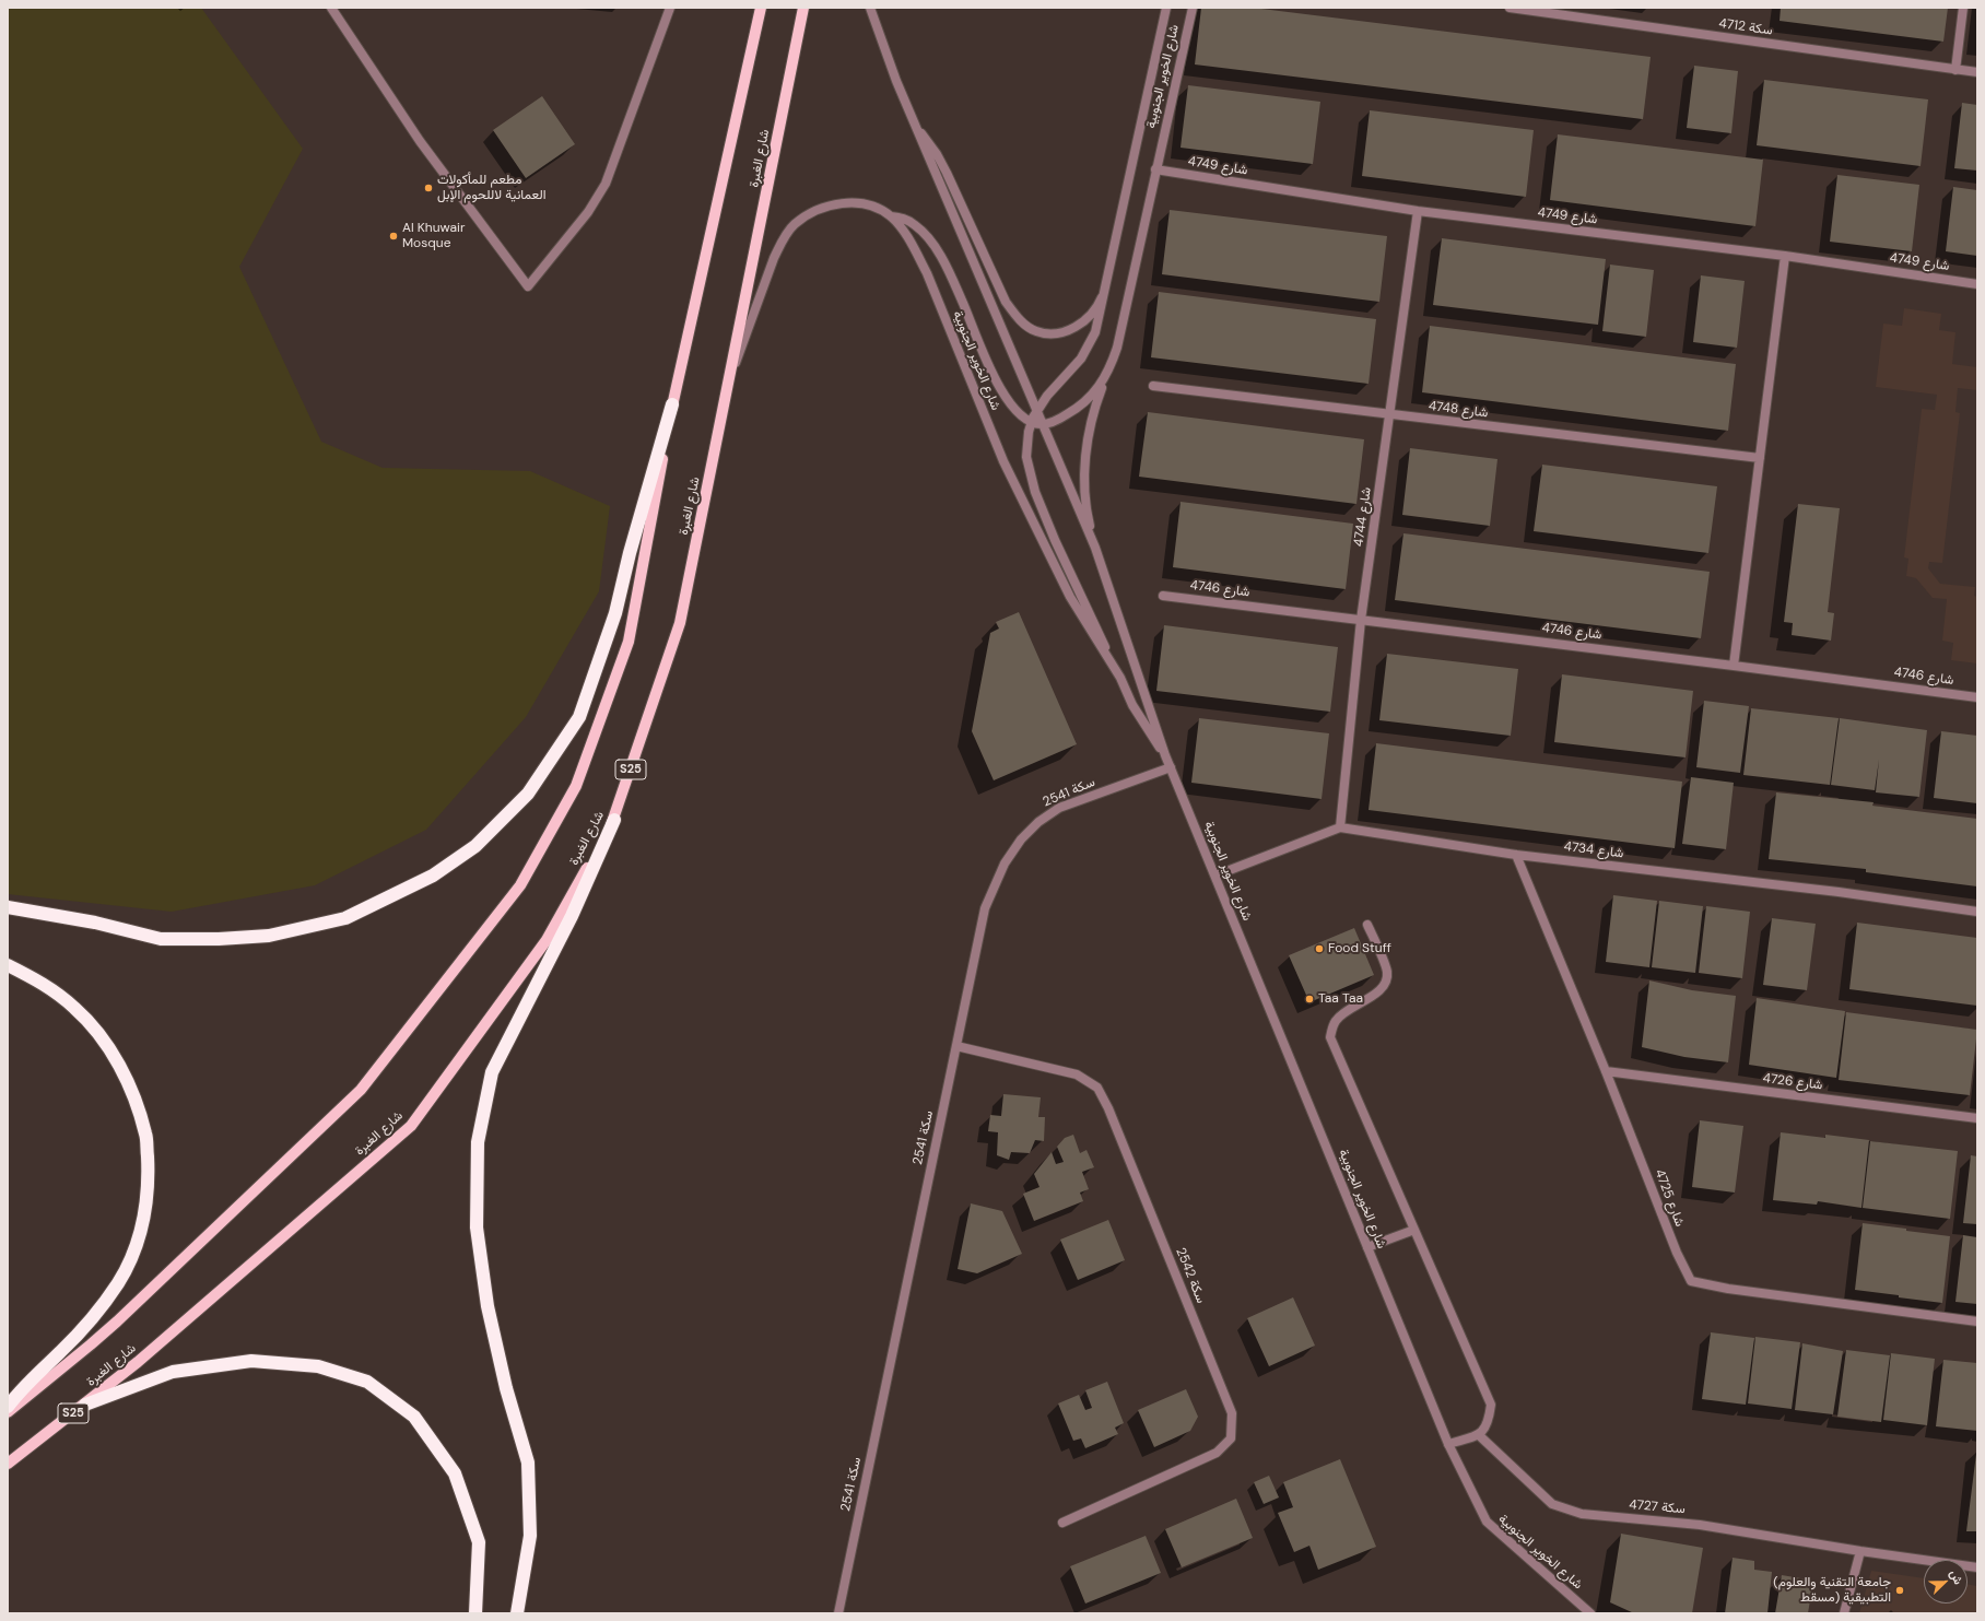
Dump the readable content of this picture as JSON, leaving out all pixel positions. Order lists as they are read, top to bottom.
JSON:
{
  "streets": {
    "main road": ["شارع الغبرة", "S25"],
    "street": [
      "سكة 4712",
      "شارع الخوير الجنوبية",
      "4749 شارع",
      "4748 شارع",
      "4744 شارع",
      "4746 شارع",
      "سكة 2541",
      "4734 شارع",
      "4726 شارع",
      "4725 شارع",
      "سكة 2542",
      "سكة 4727"
    ]
  },
  "crossings": [
    ["شارع الخوير الجنوبية", "شارع الغبرة"],
    ["شارع الخوير الجنوبية", "4749 شارع"],
    ["شارع الخوير الجنوبية", "سكة 2541"],
    ["شارع الخوير الجنوبية", "4734 شارع"],
    ["4749 شارع", "4744 شارع"],
    ["4748 شارع", "4744 شارع"],
    ["4744 شارع", "4746 شارع"],
    ["4744 شارع", "4734 شارع"],
    ["سكة 2541", "سكة 2542"],
    ["4734 شارع", "4725 شارع"],
    ["4726 شارع", "4725 شارع"]
  ],
  "places": [
    "مطعم للمأكولات العمانية لاللحوم الإبل",
    "Al Khuwair Mosque",
    "Food Stuff",
    "Taa Taa",
    "(جامعة التقنية والعلوم التطبيقية (مسقط"
  ],
  "north": "top right"
}
